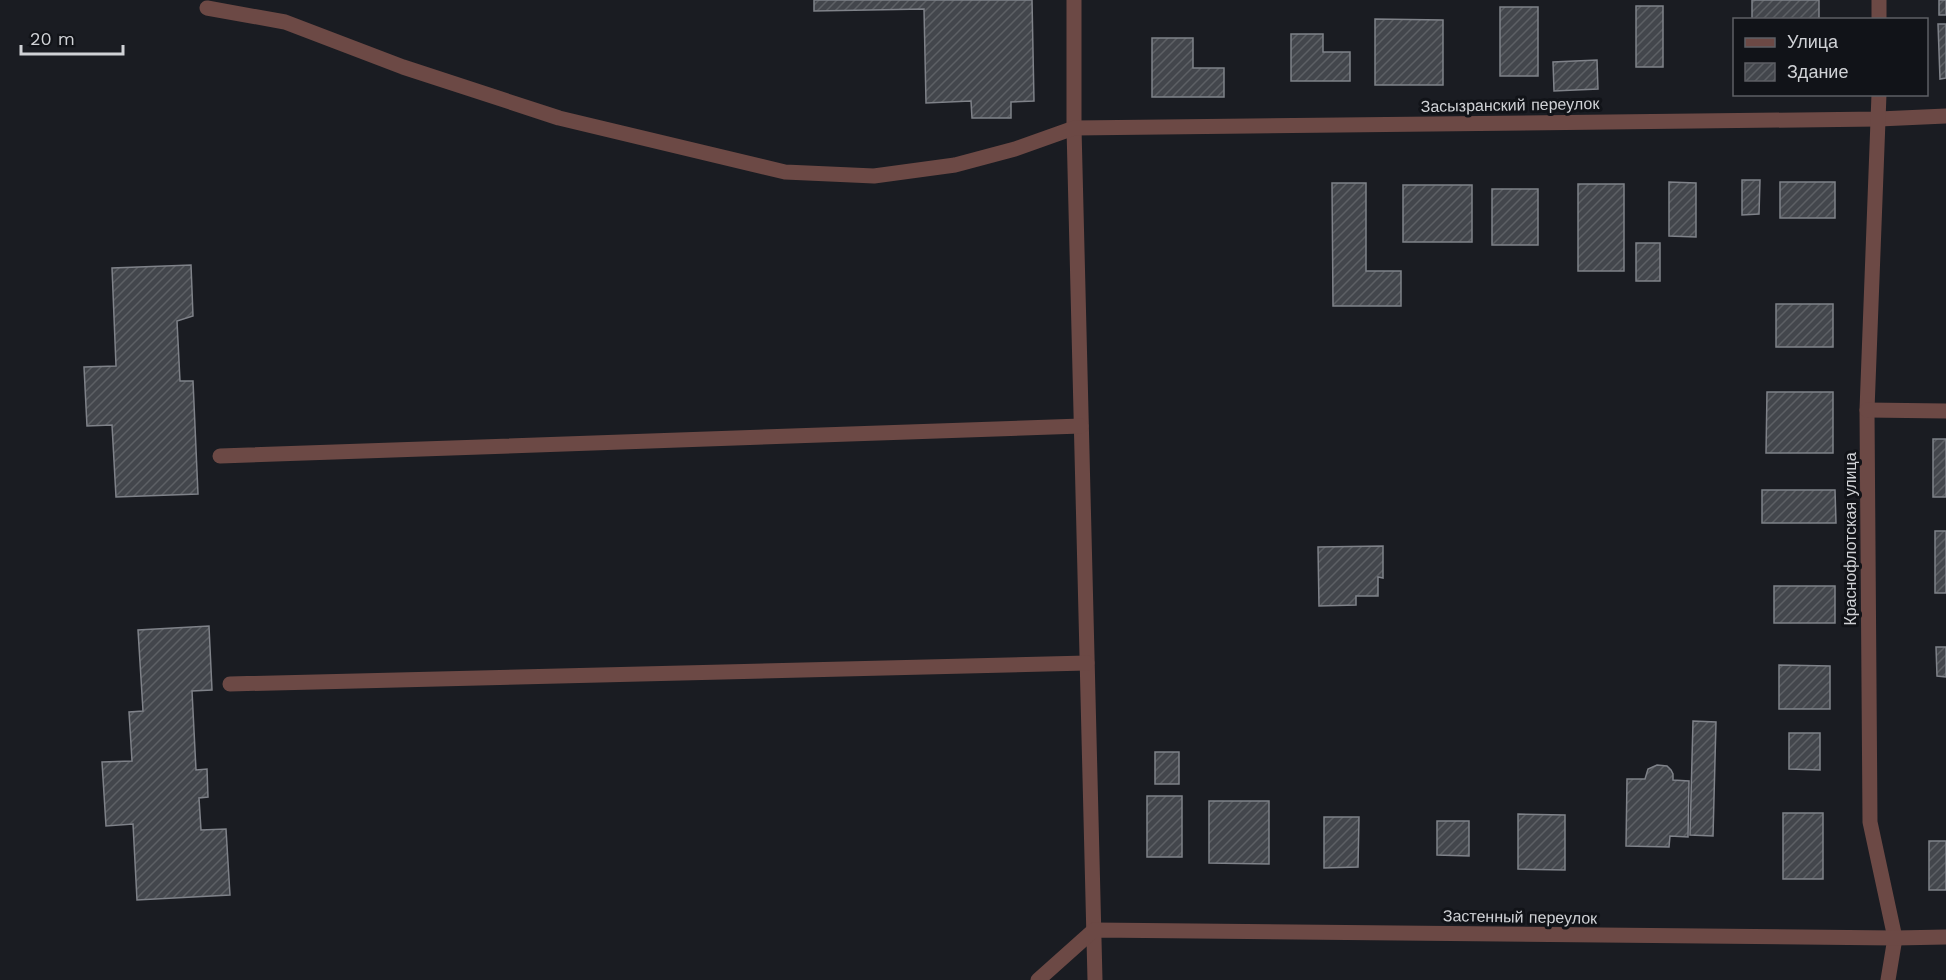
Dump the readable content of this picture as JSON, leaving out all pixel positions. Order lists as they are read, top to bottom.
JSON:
{
  "streets": {
    "street": ["Засызранский переулок", "Краснофлотская улица", "Застенный переулок"]
  },
  "crossings": [
    ["Засызранский переулок", "Краснофлотская улица"],
    ["Краснофлотская улица", "Застенный переулок"]
  ],
  "legend": ["Улица", "Здание"],
  "scale_bar": "20 m"
}
